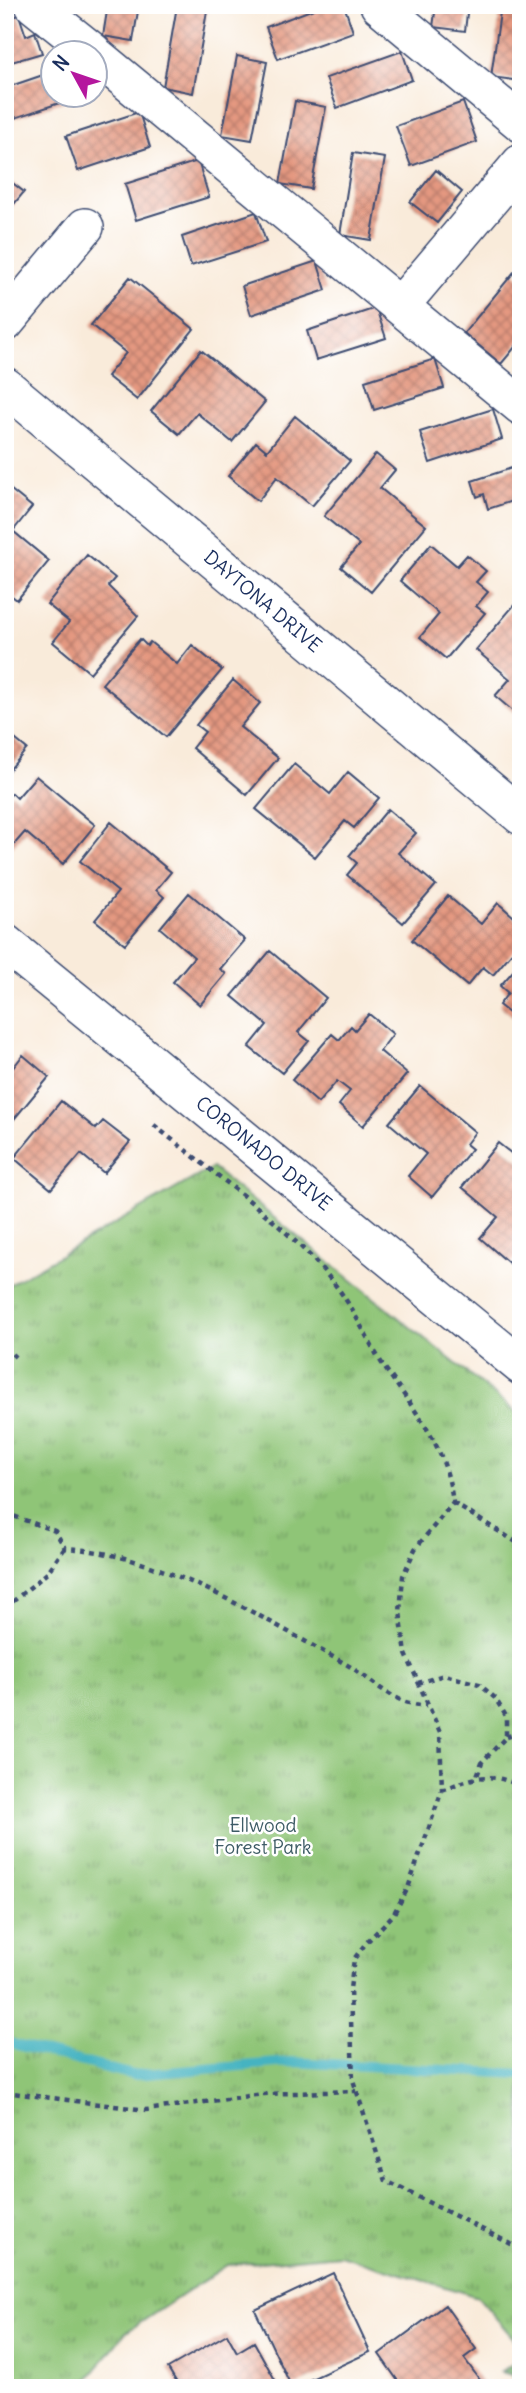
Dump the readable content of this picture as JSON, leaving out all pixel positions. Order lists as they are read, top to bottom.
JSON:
{
  "streets": {
    "street": ["DAYTONA DRIVE", "CORONADO DRIVE"]
  },
  "parks": ["Ellwood Forest Park"],
  "north": "top left"
}
